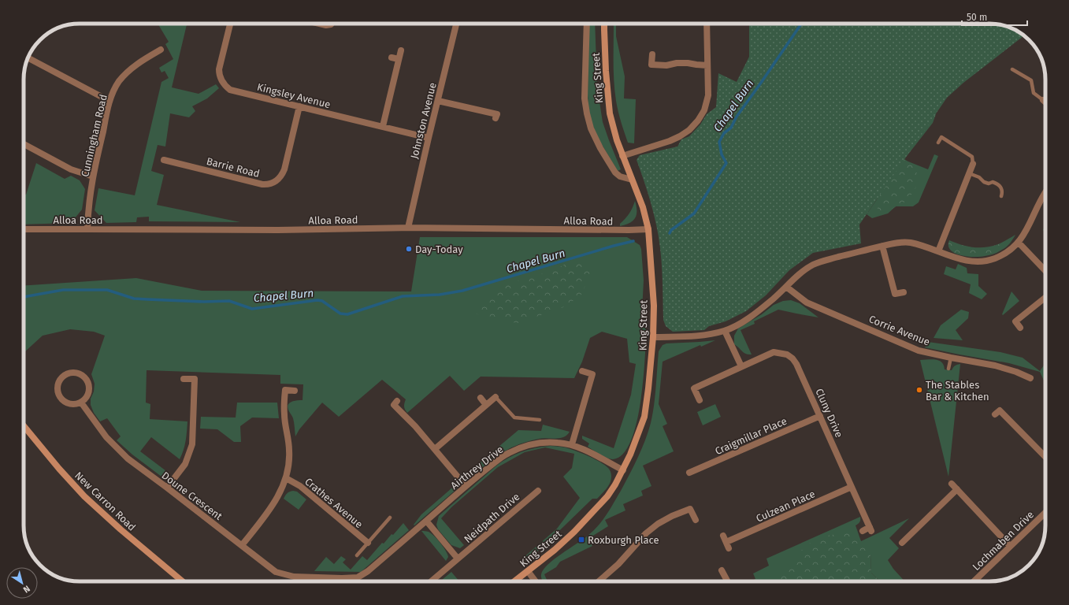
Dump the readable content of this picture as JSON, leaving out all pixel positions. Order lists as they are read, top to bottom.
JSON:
{
  "streets": {
    "main road": ["King Street", "New Carron Road"],
    "street": [
      "Kingsley Avenue",
      "Johnston Avenue",
      "Cunningham Road",
      "Barrie Road",
      "Alloa Road",
      "Corrie Avenue",
      "Cluny Drive",
      "Craigmillar Place",
      "Airthrey Drive",
      "Doune Crescent",
      "Crathes Avenue",
      "Culzean Place",
      "Neidpath Drive",
      "Lochmaben Drive"
    ]
  },
  "crossings": [
    ["King Street", "Alloa Road"],
    ["King Street", "Airthrey Drive"],
    ["Kingsley Avenue", "Johnston Avenue"],
    ["Kingsley Avenue", "Barrie Road"],
    ["Johnston Avenue", "Alloa Road"],
    ["Cunningham Road", "Alloa Road"],
    ["Cluny Drive", "Craigmillar Place"],
    ["Cluny Drive", "Culzean Place"],
    ["Airthrey Drive", "Doune Crescent"]
  ],
  "water": ["Chapel Burn"],
  "places": {
    "other": ["Day-Today", "The Stables Bar & Kitchen"],
    "transit": ["Roxburgh Place"]
  },
  "scale_bar": "50 m",
  "north": "bottom right"
}
